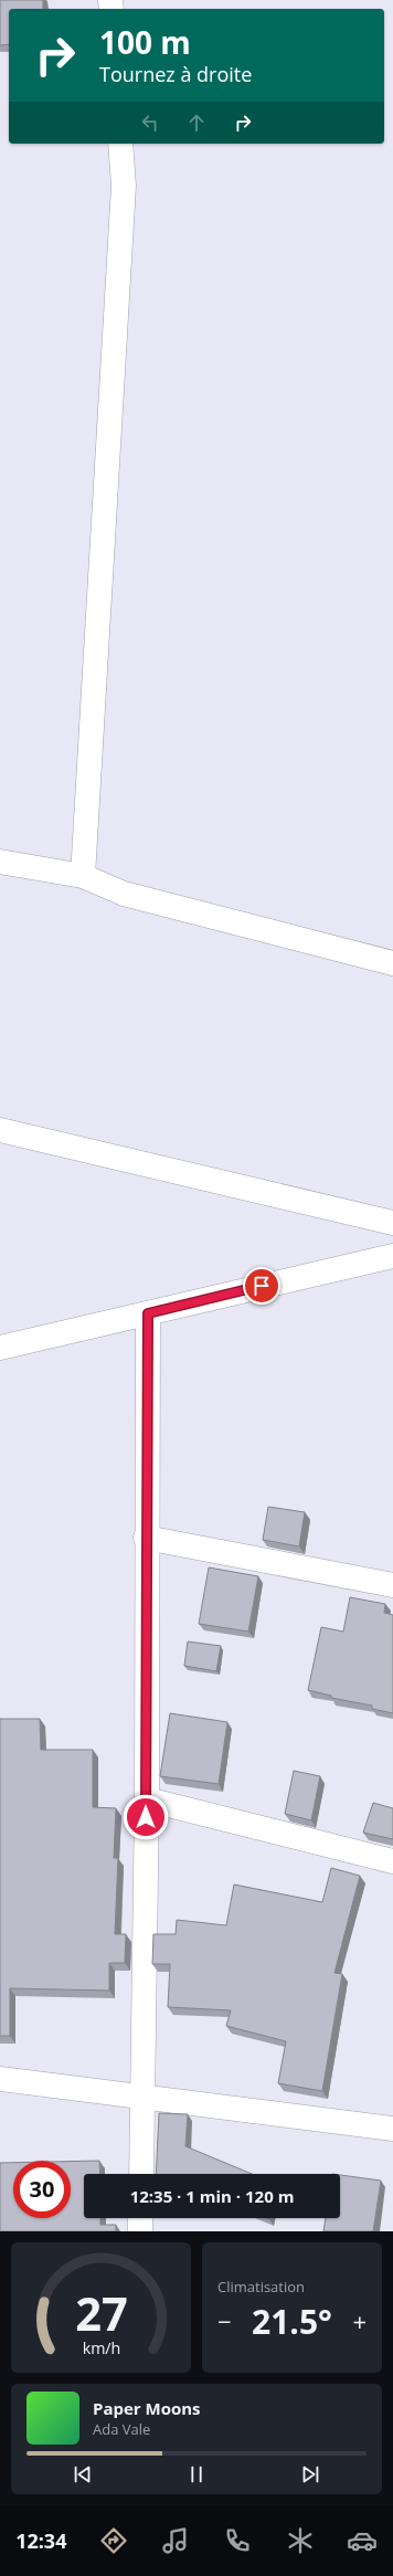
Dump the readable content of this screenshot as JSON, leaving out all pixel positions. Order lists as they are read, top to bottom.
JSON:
{
  "page": {
    "turn": ["100 m", "Tournez à droite"],
    "limit": "30",
    "trip": "12:35 · 1 min · 120 m",
    "tile": "Climatisation",
    "heat": ["−", "21.5°", "+"],
    "song": ["Paper Moons", "Ada Vale"],
    "tabs": "12:34",
    "gauge": ["27", "km/h"]
  }
}
